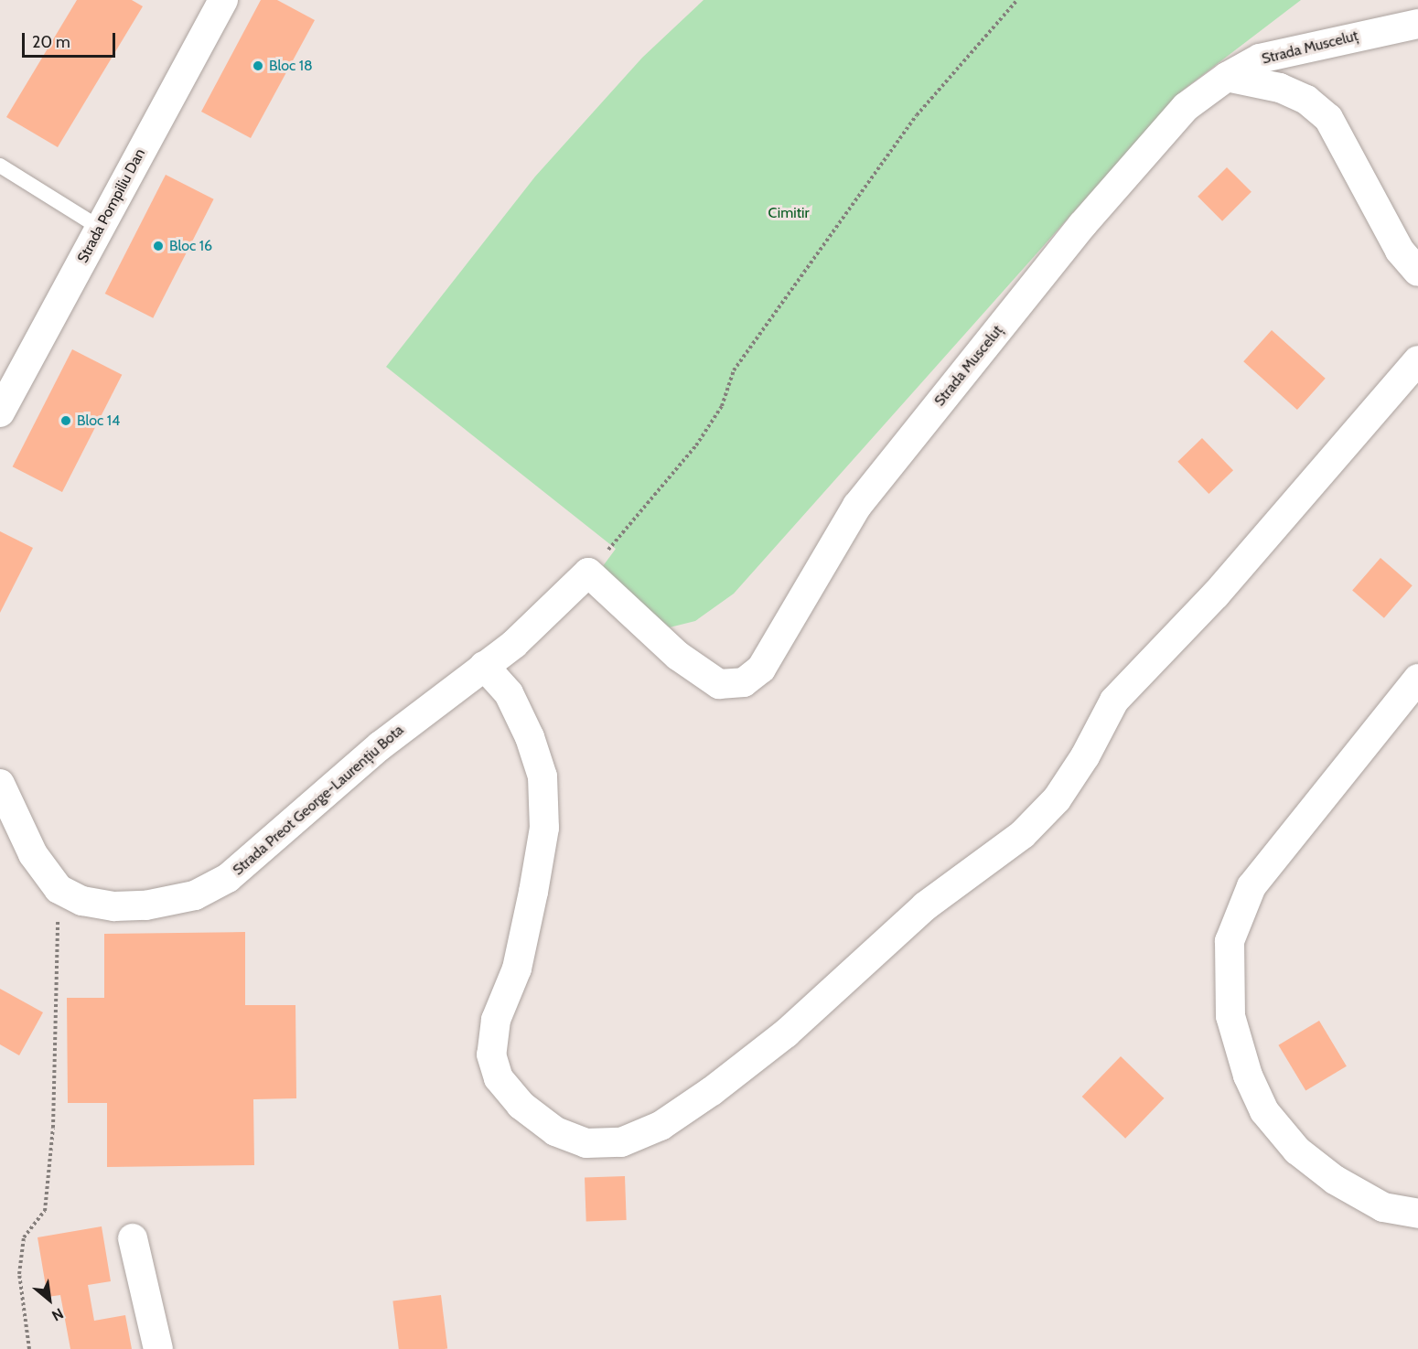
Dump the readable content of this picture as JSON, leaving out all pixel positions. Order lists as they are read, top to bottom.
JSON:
{
  "streets": {
    "street": ["Strada Musceluț", "Strada Pompiliu Dan", "Strada Preot George-Laurențiu Bota"]
  },
  "crossings": [
    ["Strada Musceluț", "Strada Preot George-Laurențiu Bota"]
  ],
  "parks": ["Cimitir"],
  "places": ["Bloc 18", "Bloc 16", "Bloc 14"],
  "scale_bar": "20 m",
  "north": "bottom right"
}
